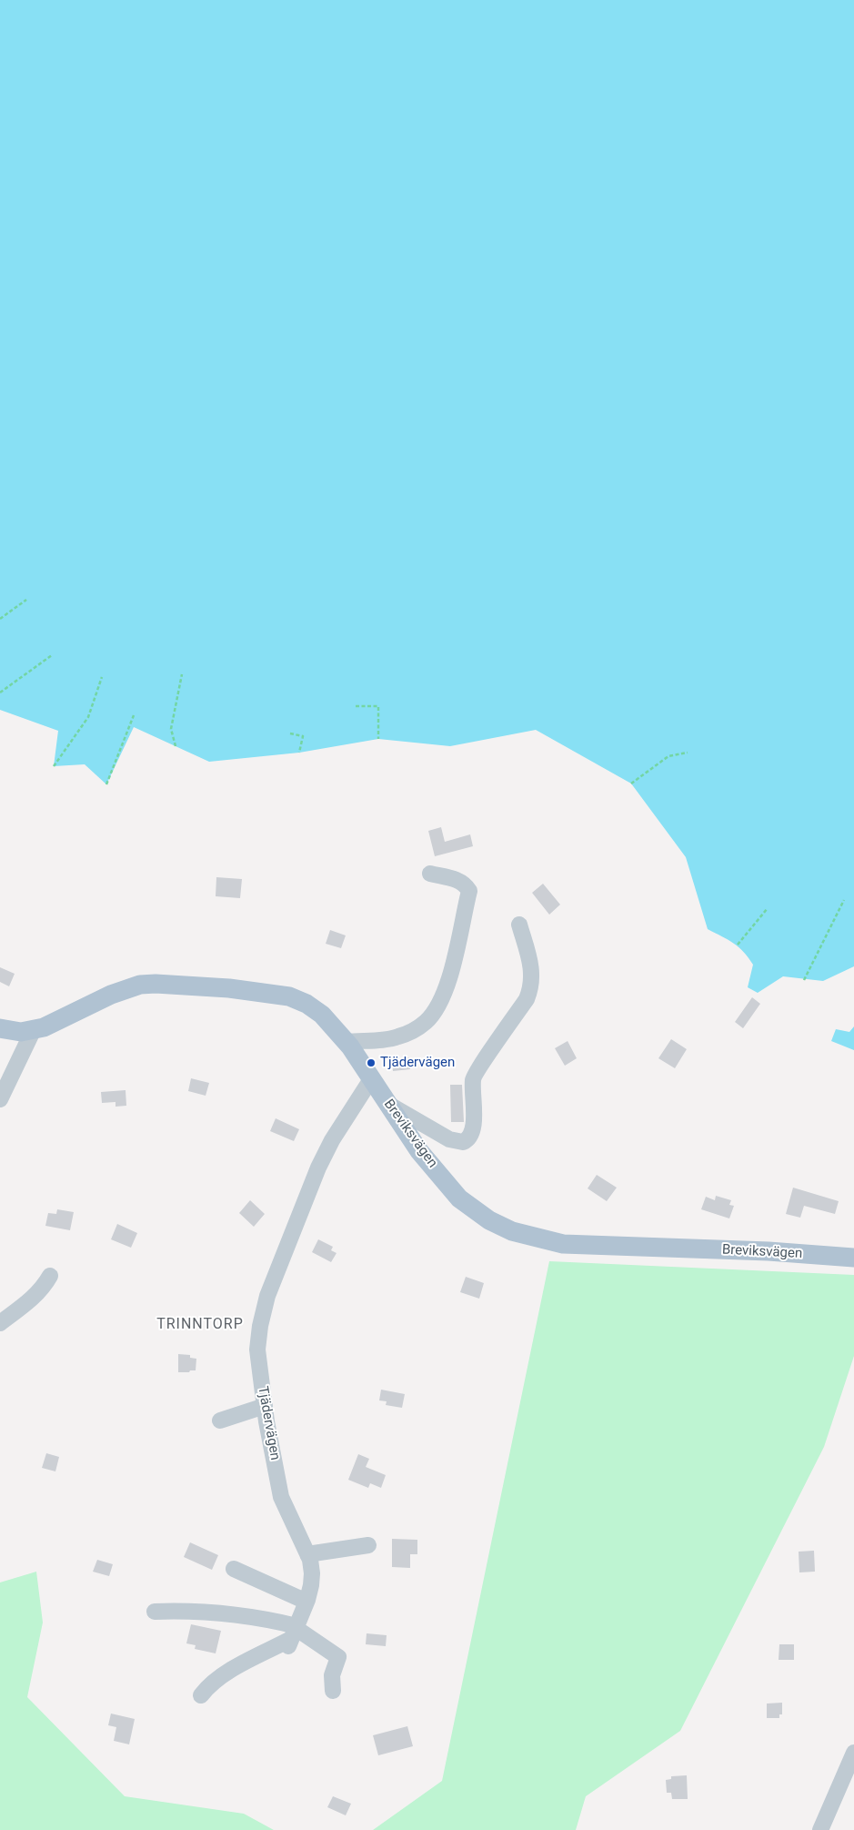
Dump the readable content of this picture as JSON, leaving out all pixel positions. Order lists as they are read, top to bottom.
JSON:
{
  "streets": {
    "main road": ["Breviksvägen"],
    "street": ["Tjädervägen"]
  },
  "crossings": [
    ["Breviksvägen", "Tjädervägen"]
  ],
  "districts": ["TRINNTORP"],
  "places": ["Tjädervägen"]
}
